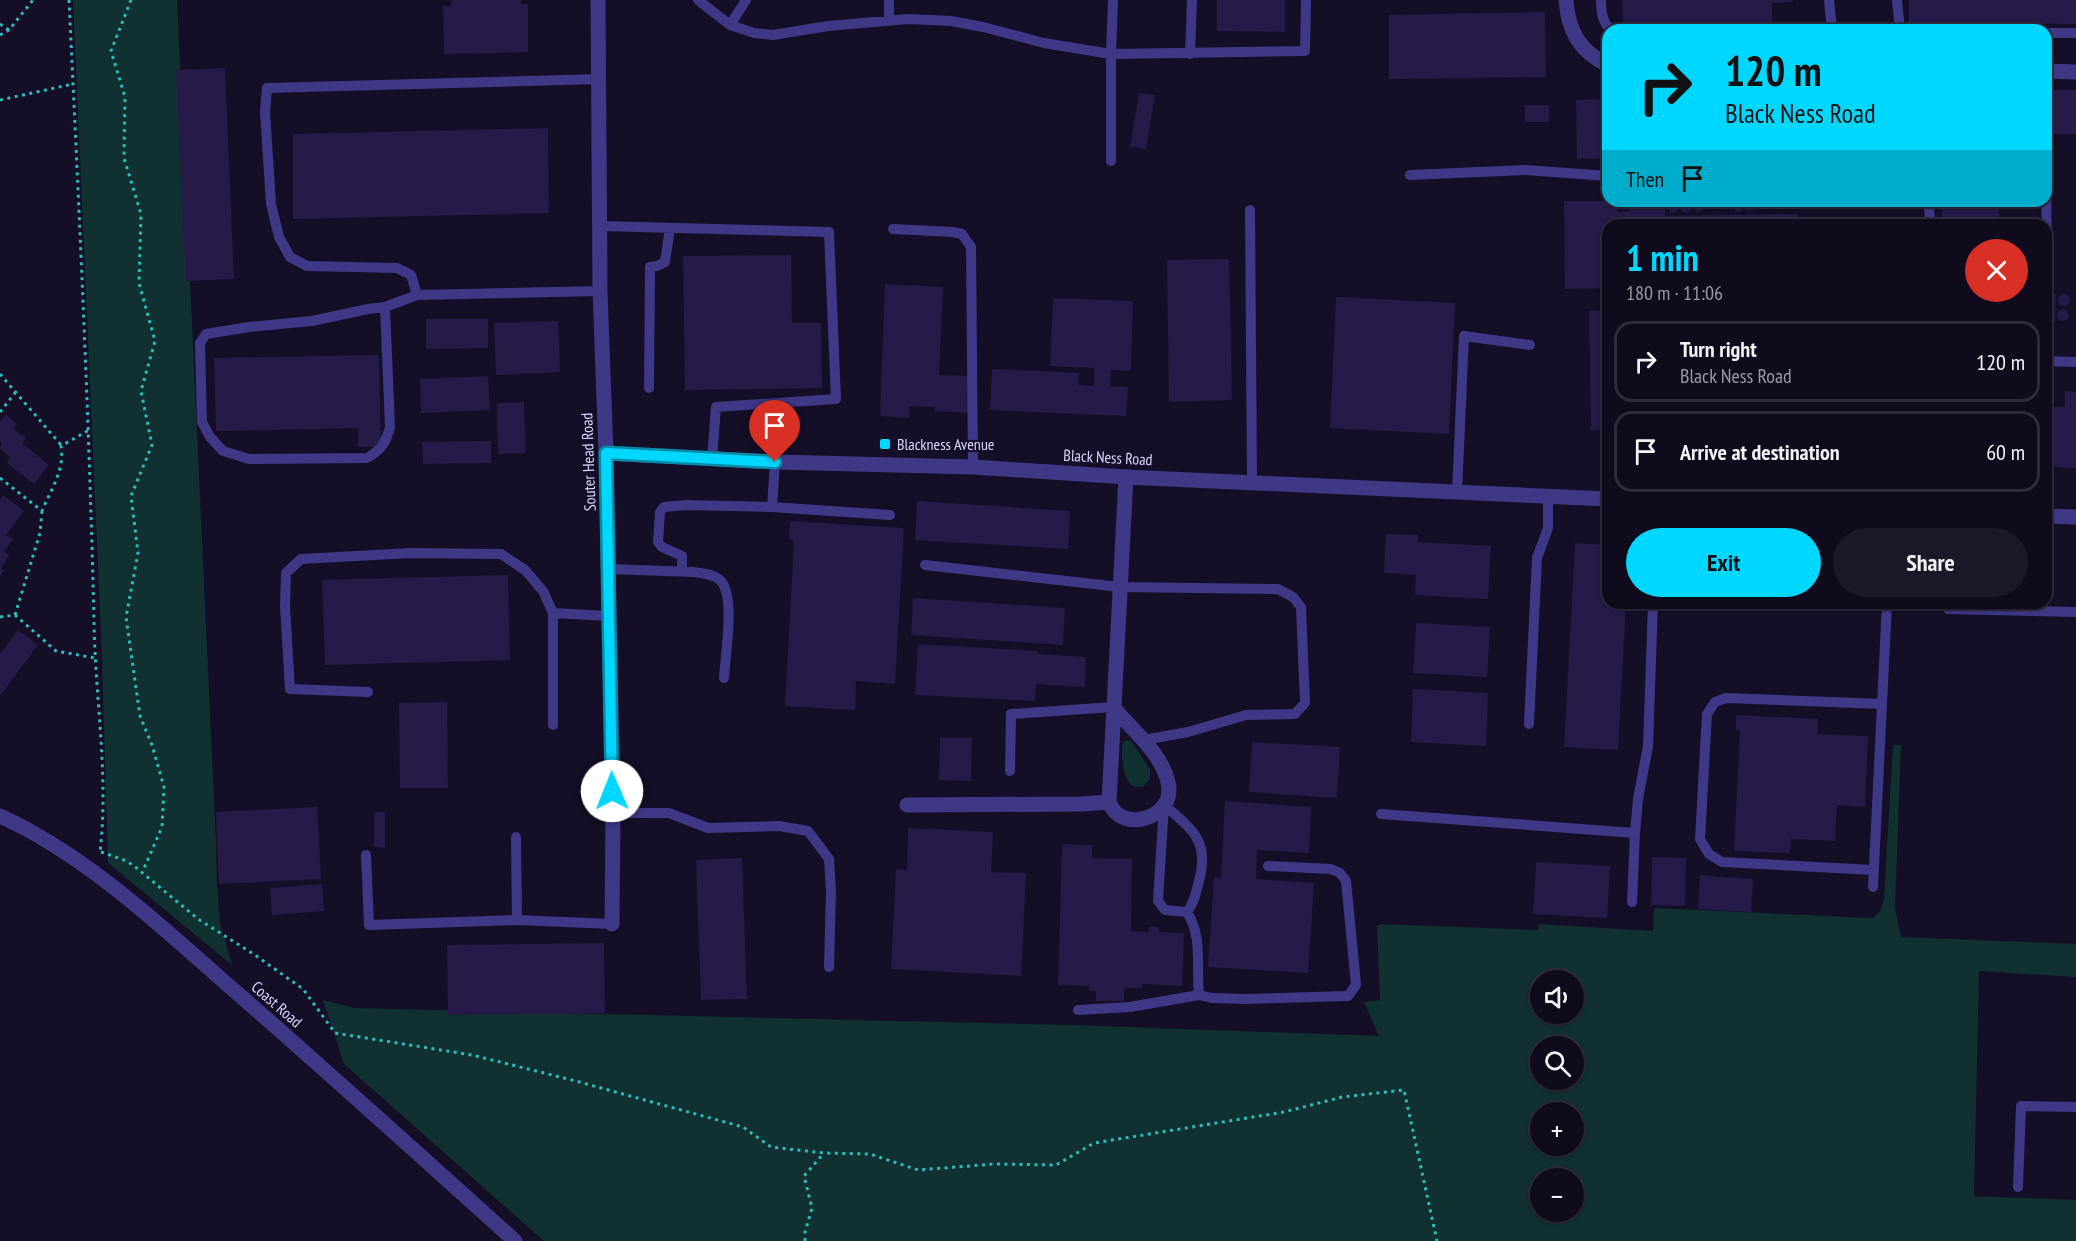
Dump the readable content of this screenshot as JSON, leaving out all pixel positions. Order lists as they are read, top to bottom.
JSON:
{
  "streets": {
    "street": ["Black Ness Road", "Souter Head Road", "Coast Road"]
  },
  "crossings": [
    ["Black Ness Road", "Souter Head Road"]
  ],
  "places": {
    "transit": ["Blackness Avenue"]
  },
  "page": {
    "turn": ["120 m", "Black Ness Road"],
    "then": "Then",
    "heading": ["1 min", "180 m · 11:06"],
    "list": [
      {
        "name": "Turn right",
        "note": "Black Ness Road",
        "value": "120 m"
      },
      {
        "name": "Arrive at destination",
        "value": "60 m"
      }
    ],
    "buttons": ["Exit", "Share"],
    "map_buttons": ["+", "−"]
  }
}
